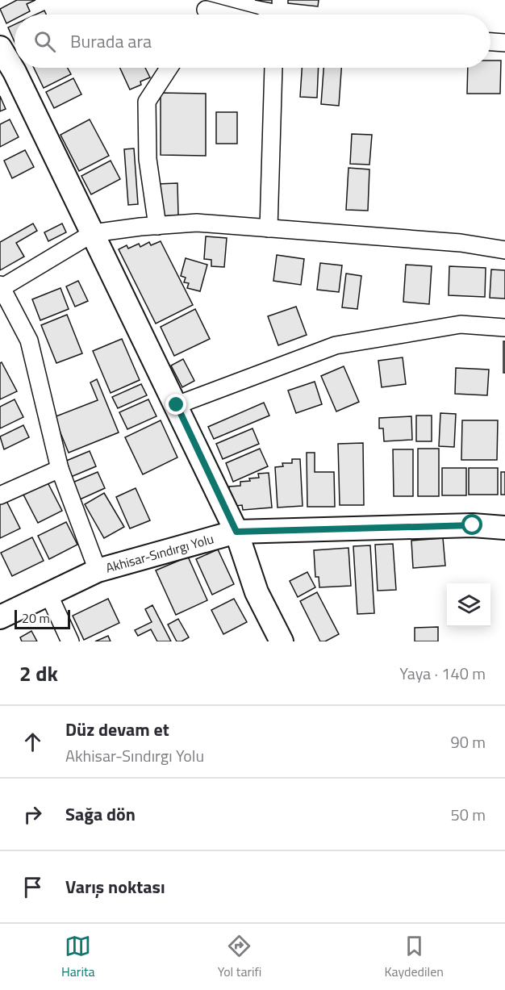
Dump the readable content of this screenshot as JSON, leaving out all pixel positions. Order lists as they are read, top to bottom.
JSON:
{
  "streets": {
    "street": ["Akhisar-Sındırgı Yolu"]
  },
  "scale_bar": "20 m",
  "page": {
    "search": "Burada ara",
    "scale": "20 m",
    "heading": ["2 dk", "Yaya · 140 m"],
    "list": [
      ["Düz devam et", "Akhisar-Sındırgı Yolu", "90 m"],
      ["Sağa dön", "50 m"],
      "Varış noktası"
    ],
    "nav": ["Harita", "Yol tarifi", "Kaydedilen"]
  }
}
